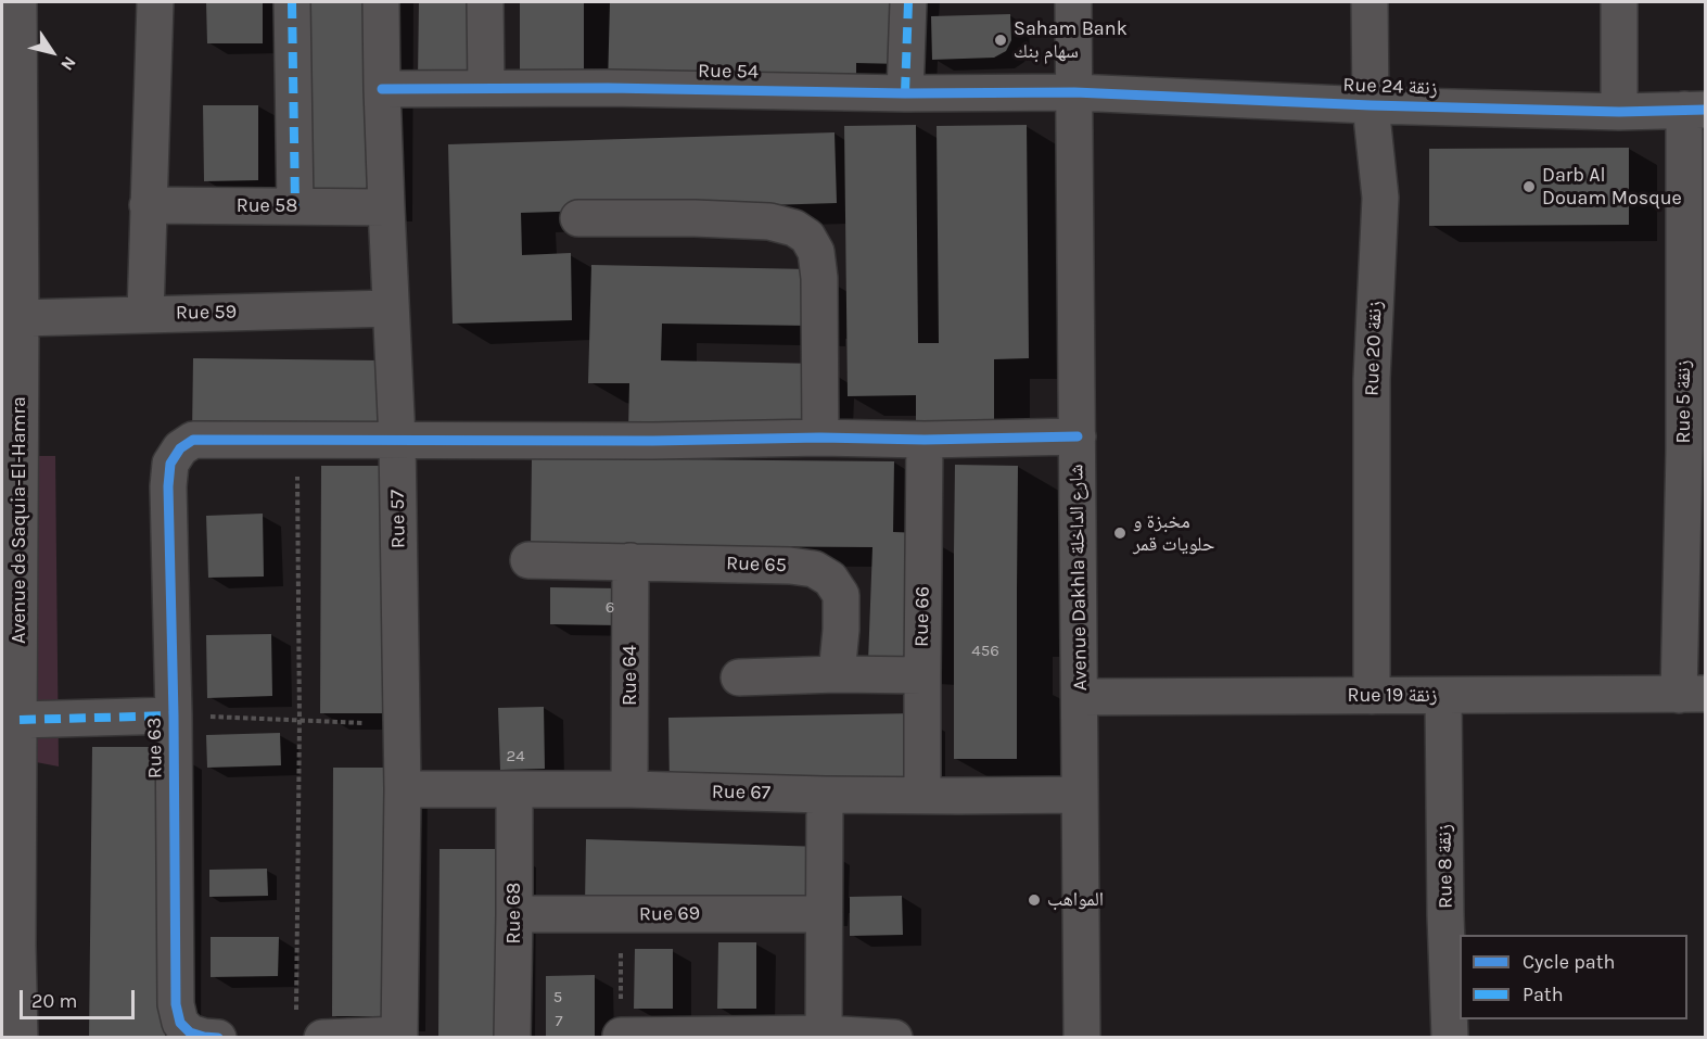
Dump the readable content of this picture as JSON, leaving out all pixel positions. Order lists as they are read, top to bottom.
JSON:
{
  "streets": {
    "street": [
      "Rue 54",
      "Rue 24 زنقة",
      "Rue 58",
      "Rue 59",
      "Rue 20 زنقة",
      "Rue 5 زنقة",
      "Rue 57",
      "Avenue de Saquia-El-Hamra",
      "Rue 65",
      "Avenue Dakhla شارع الداخلة",
      "Rue 66",
      "Rue 64",
      "Rue 19 زنقة",
      "Rue 63",
      "Rue 67",
      "Rue 8 زنقة",
      "Rue 68",
      "Rue 69"
    ]
  },
  "crossings": [
    ["Rue 54", "Rue 24 زنقة"],
    ["Rue 54", "Rue 57"],
    ["Rue 54", "Avenue Dakhla شارع الداخلة"],
    ["Rue 24 زنقة", "Rue 20 زنقة"],
    ["Rue 24 زنقة", "Rue 5 زنقة"],
    ["Rue 24 زنقة", "Avenue Dakhla شارع الداخلة"],
    ["Rue 58", "Rue 57"],
    ["Rue 59", "Rue 57"],
    ["Rue 59", "Avenue de Saquia-El-Hamra"],
    ["Rue 20 زنقة", "Rue 19 زنقة"],
    ["Rue 5 زنقة", "Rue 19 زنقة"],
    ["Rue 57", "Rue 67"],
    ["Rue 65", "Rue 64"],
    ["Avenue Dakhla شارع الداخلة", "Rue 19 زنقة"],
    ["Avenue Dakhla شارع الداخلة", "Rue 67"],
    ["Rue 66", "Rue 67"],
    ["Rue 64", "Rue 67"],
    ["Rue 19 زنقة", "Rue 8 زنقة"],
    ["Rue 67", "Rue 68"],
    ["Rue 68", "Rue 69"]
  ],
  "places": [
    "Saham Bank سهام بنك",
    "Darb Al Douam Mosque",
    "مخبزة و حلويات قمر",
    "المواهب"
  ],
  "house_numbers": [
    "6",
    "456",
    "24",
    "5",
    "7"
  ],
  "legend": ["Cycle path", "Path"],
  "scale_bar": "20 m",
  "north": "bottom right"
}
